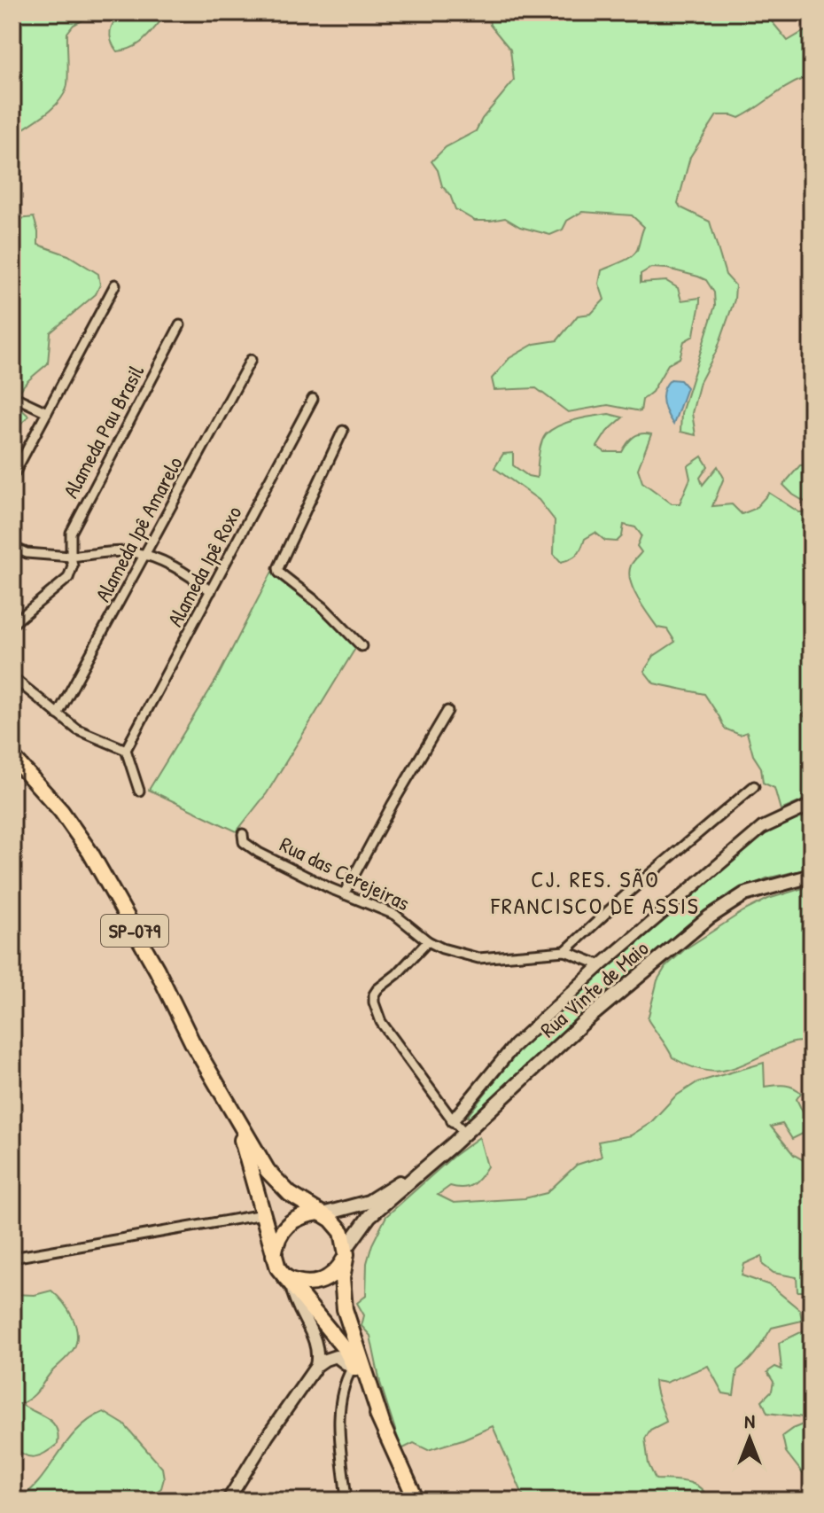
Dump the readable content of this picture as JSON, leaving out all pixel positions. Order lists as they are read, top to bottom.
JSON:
{
  "streets": {
    "highway": ["SP-079"],
    "main road": ["Rua Vinte de Maio"],
    "street": [
      "Alameda Pau Brasil",
      "Alameda Ipê Amarelo",
      "Alameda Ipê Roxo",
      "Rua das Cerejeiras"
    ]
  },
  "crossings": [
    ["SP-079", "Rua Vinte de Maio"]
  ],
  "districts": ["CJ. RES. SÃO FRANCISCO DE ASSIS"],
  "north": "top"
}
